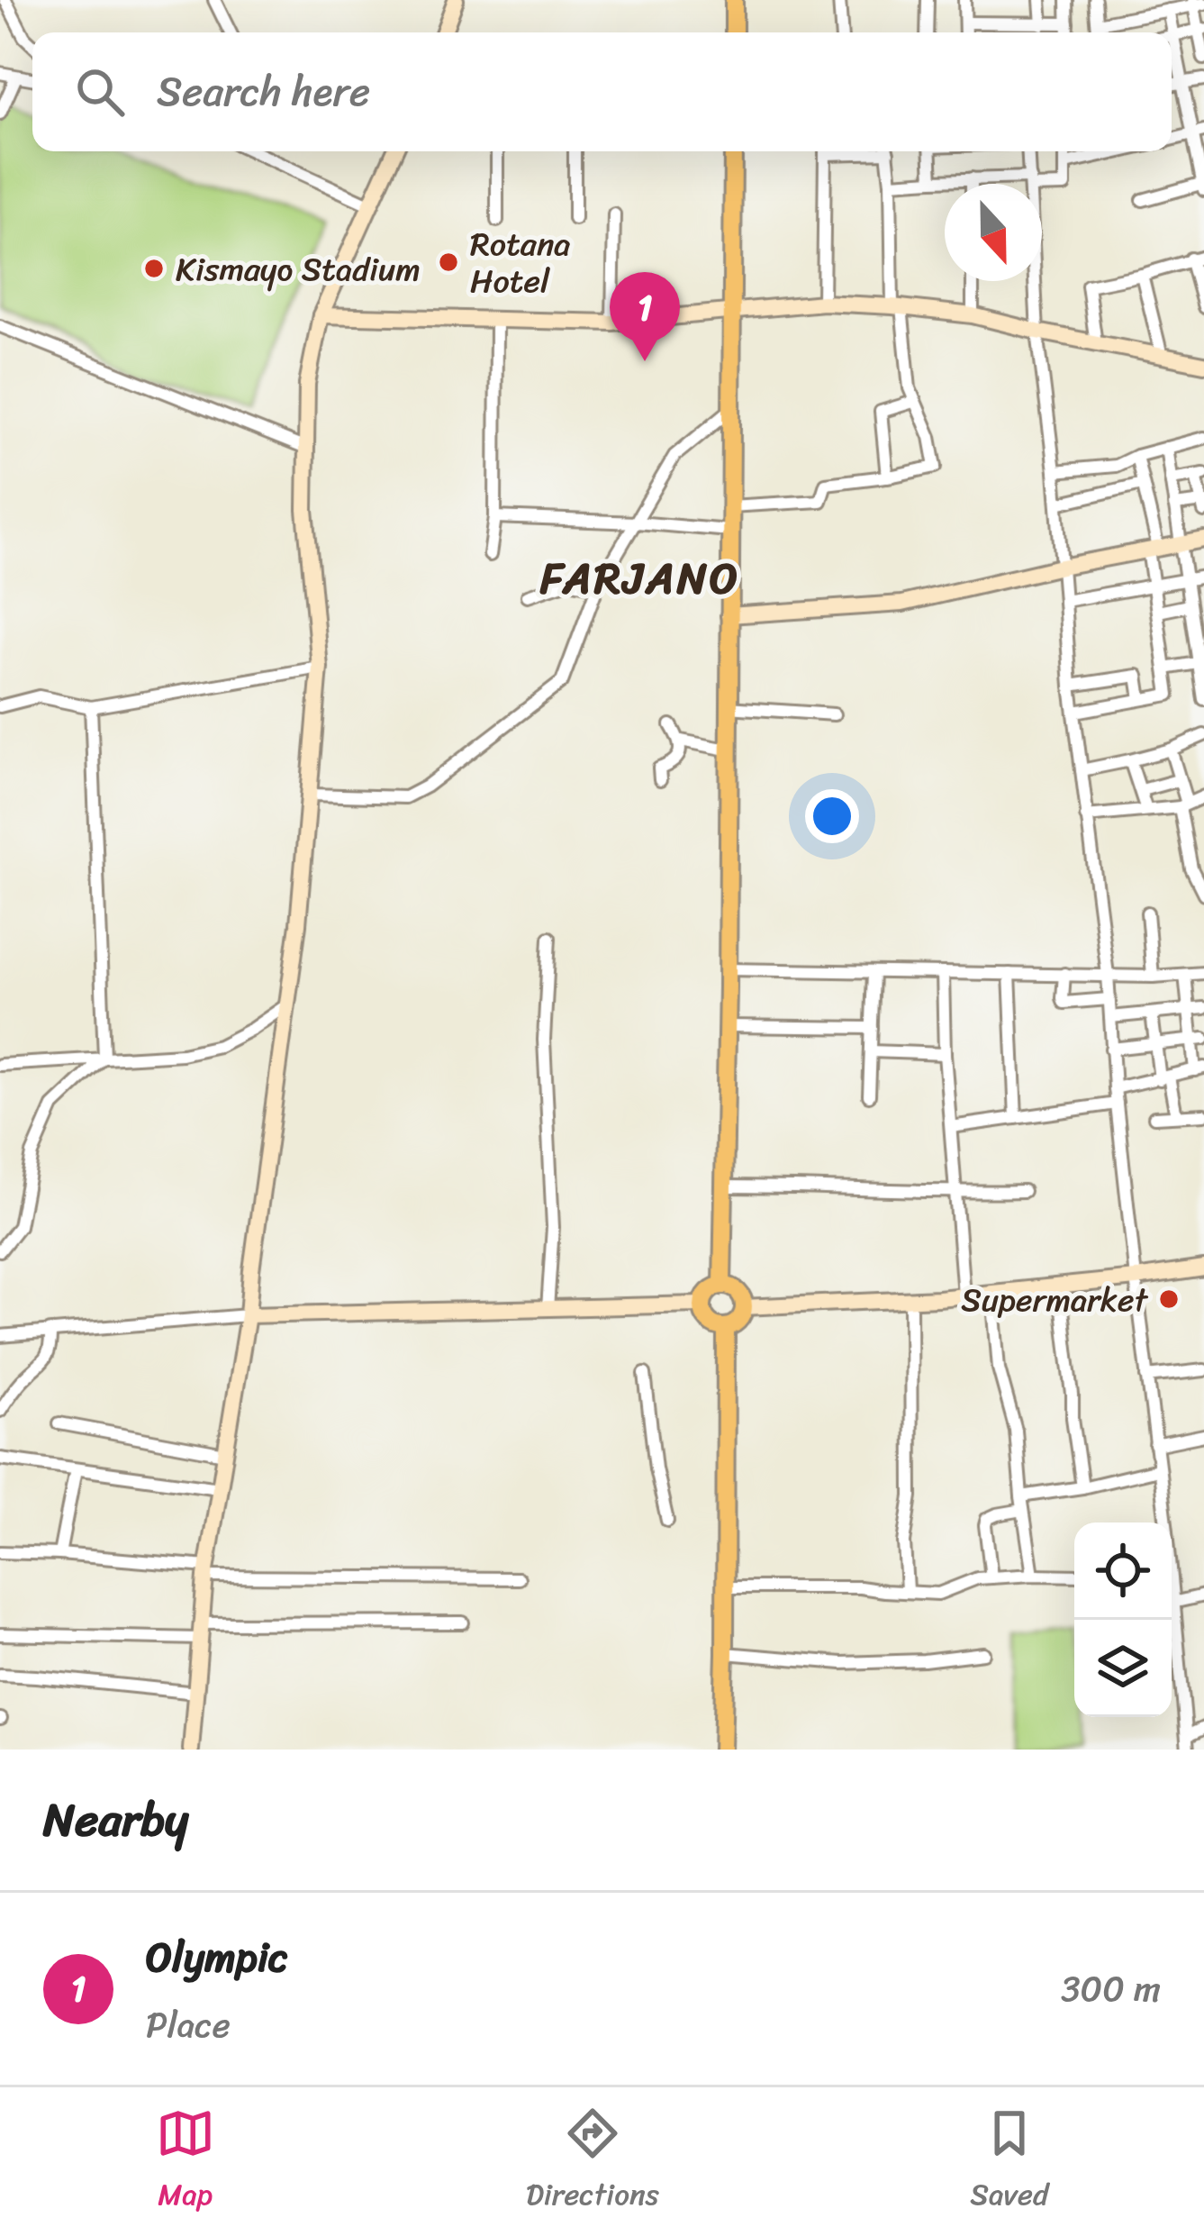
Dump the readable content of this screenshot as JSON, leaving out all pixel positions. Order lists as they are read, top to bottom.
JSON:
{
  "districts": ["FARJANO"],
  "places": ["Rotana Hotel", "Kismayo Stadium", "Supermarket"],
  "north": "bottom",
  "page": {
    "search": "Search here",
    "pins": "1",
    "heading": "Nearby",
    "list": [
      {
        "mark": "1",
        "name": "Olympic",
        "note": "Place",
        "value": "300 m"
      }
    ],
    "nav": ["Map", "Directions", "Saved"]
  }
}
